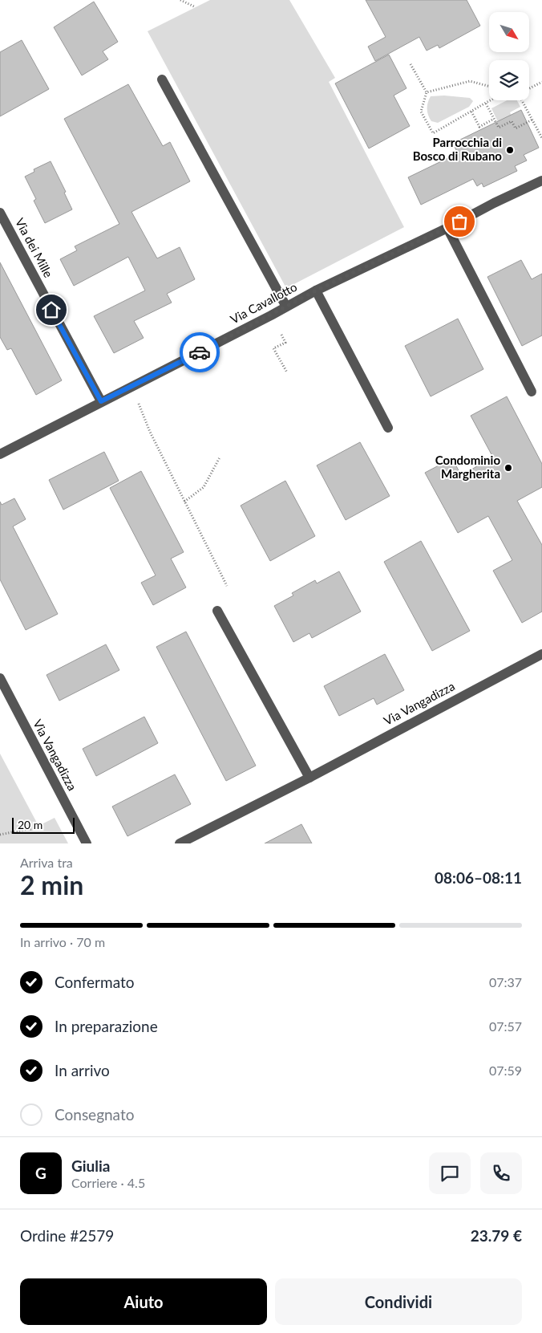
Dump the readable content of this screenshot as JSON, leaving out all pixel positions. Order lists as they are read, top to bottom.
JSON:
{
  "streets": {
    "street": ["Via dei Mille", "Via Cavallotto", "Via Vangadizza"]
  },
  "crossings": [
    ["Via dei Mille", "Via Cavallotto"]
  ],
  "places": ["Parrocchia di Bosco di Rubano", "Condominio Margherita"],
  "scale_bar": "20 m",
  "north": "bottom right",
  "page": {
    "scale": "20 m",
    "heading": ["2 min", "Arriva tra", "08:06–08:11"],
    "panel": [
      "Giulia",
      "Corriere · 4.5",
      "Ordine #2579",
      "23.79 €"
    ],
    "bar": "In arrivo · 70 m",
    "list": [
      ["Confermato", "07:37"],
      ["In preparazione", "07:57"],
      ["In arrivo", "07:59"],
      "Consegnato"
    ],
    "round": "G",
    "buttons": ["Aiuto", "Condividi"]
  }
}
